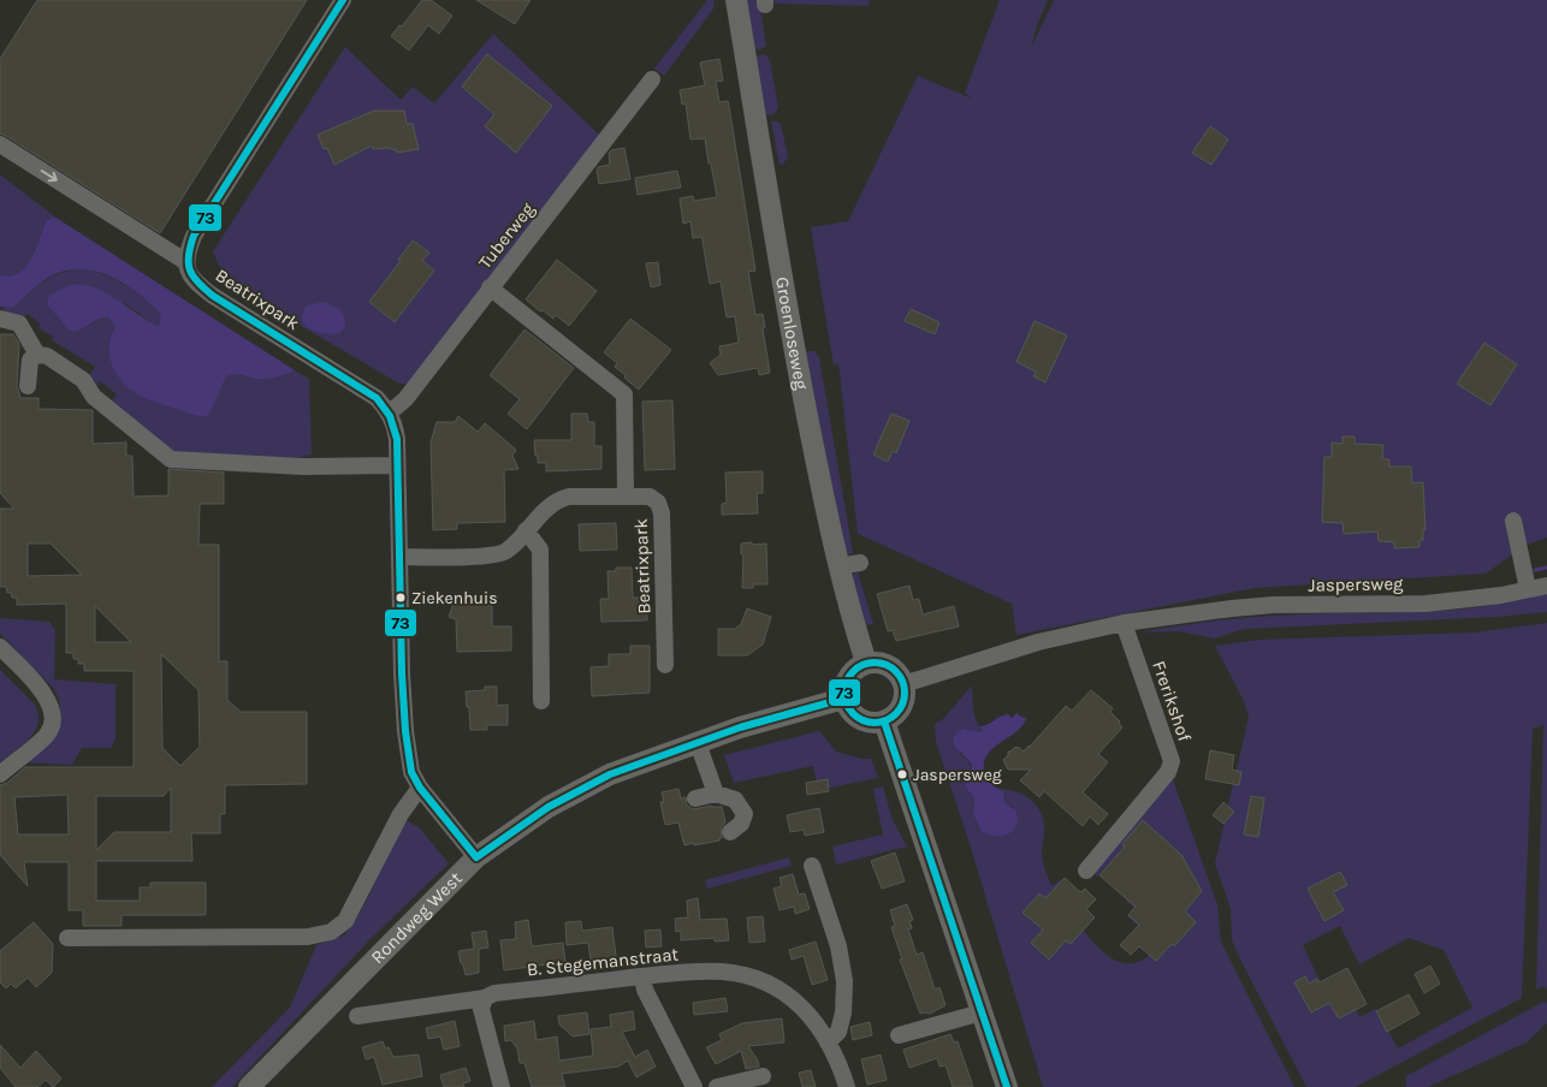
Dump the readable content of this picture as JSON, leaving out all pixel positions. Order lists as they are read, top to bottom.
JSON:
{
  "streets": {
    "main road": ["Groenloseweg", "Rondweg West"],
    "street": [
      "Tuberweg",
      "Beatrixpark",
      "Jaspersweg",
      "Frerikshof",
      "B. Stegemanstraat"
    ]
  },
  "crossings": [
    ["Tuberweg", "Beatrixpark"],
    ["Groenloseweg", "Jaspersweg"],
    ["Groenloseweg", "Rondweg West"],
    ["Jaspersweg", "Frerikshof"],
    ["Jaspersweg", "Rondweg West"]
  ],
  "places": ["Ziekenhuis", "Jaspersweg"],
  "lines": ["transit line 73"]
}
